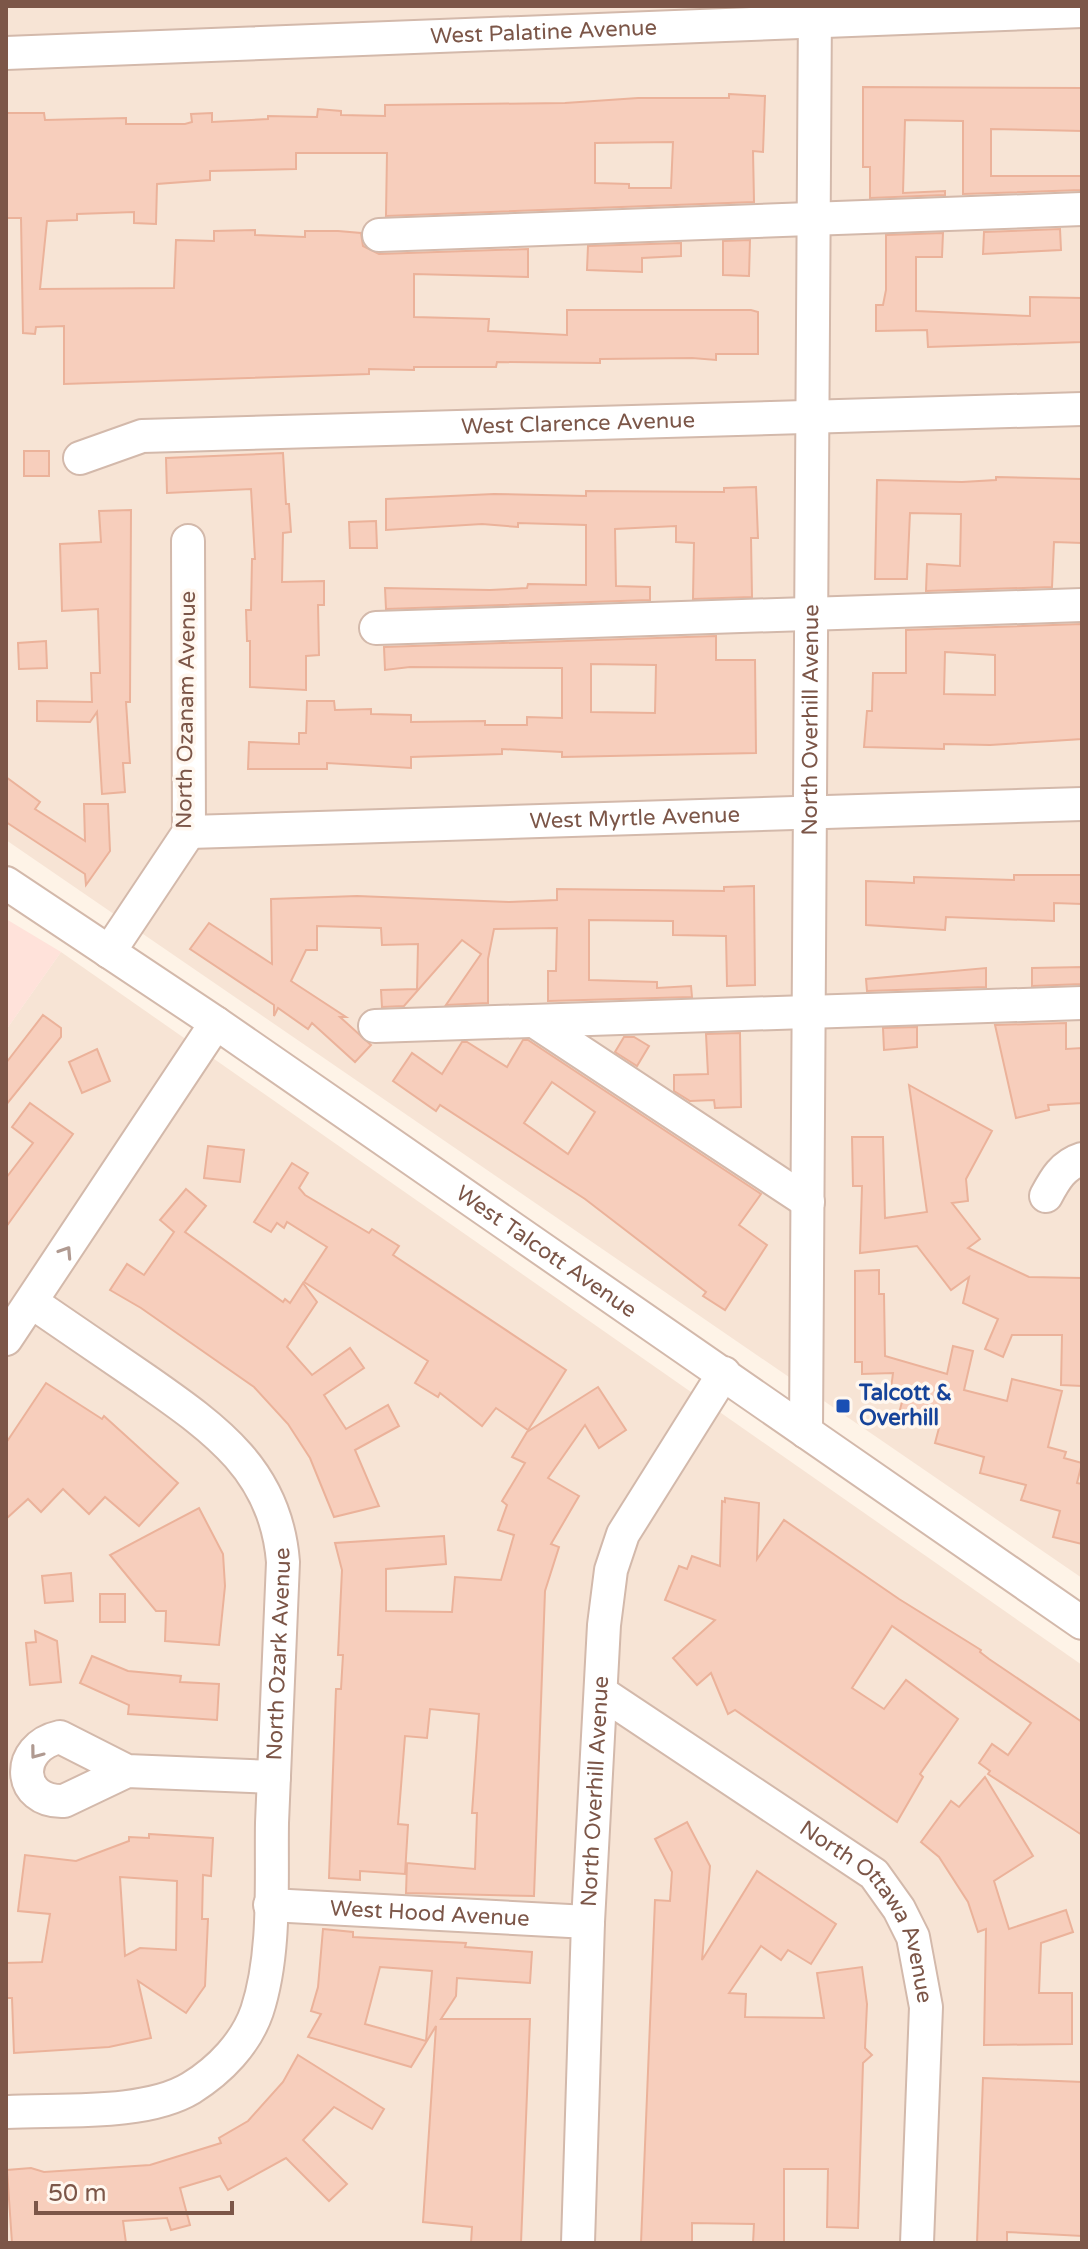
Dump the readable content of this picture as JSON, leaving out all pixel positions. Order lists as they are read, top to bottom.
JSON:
{
  "streets": {
    "street": [
      "West Palatine Avenue",
      "West Clarence Avenue",
      "North Ozanam Avenue",
      "North Overhill Avenue",
      "West Myrtle Avenue",
      "West Talcott Avenue",
      "North Ozark Avenue",
      "West Hood Avenue",
      "North Ottawa Avenue"
    ]
  },
  "crossings": [
    ["West Palatine Avenue", "North Overhill Avenue"],
    ["West Clarence Avenue", "North Overhill Avenue"],
    ["North Ozanam Avenue", "West Myrtle Avenue"],
    ["North Ozanam Avenue", "West Talcott Avenue"],
    ["North Overhill Avenue", "West Myrtle Avenue"],
    ["North Overhill Avenue", "West Talcott Avenue"],
    ["North Overhill Avenue", "West Hood Avenue"],
    ["North Overhill Avenue", "North Ottawa Avenue"],
    ["North Ozark Avenue", "West Hood Avenue"]
  ],
  "places": {
    "transit": ["Talcott & Overhill"]
  },
  "scale_bar": "50 m"
}
